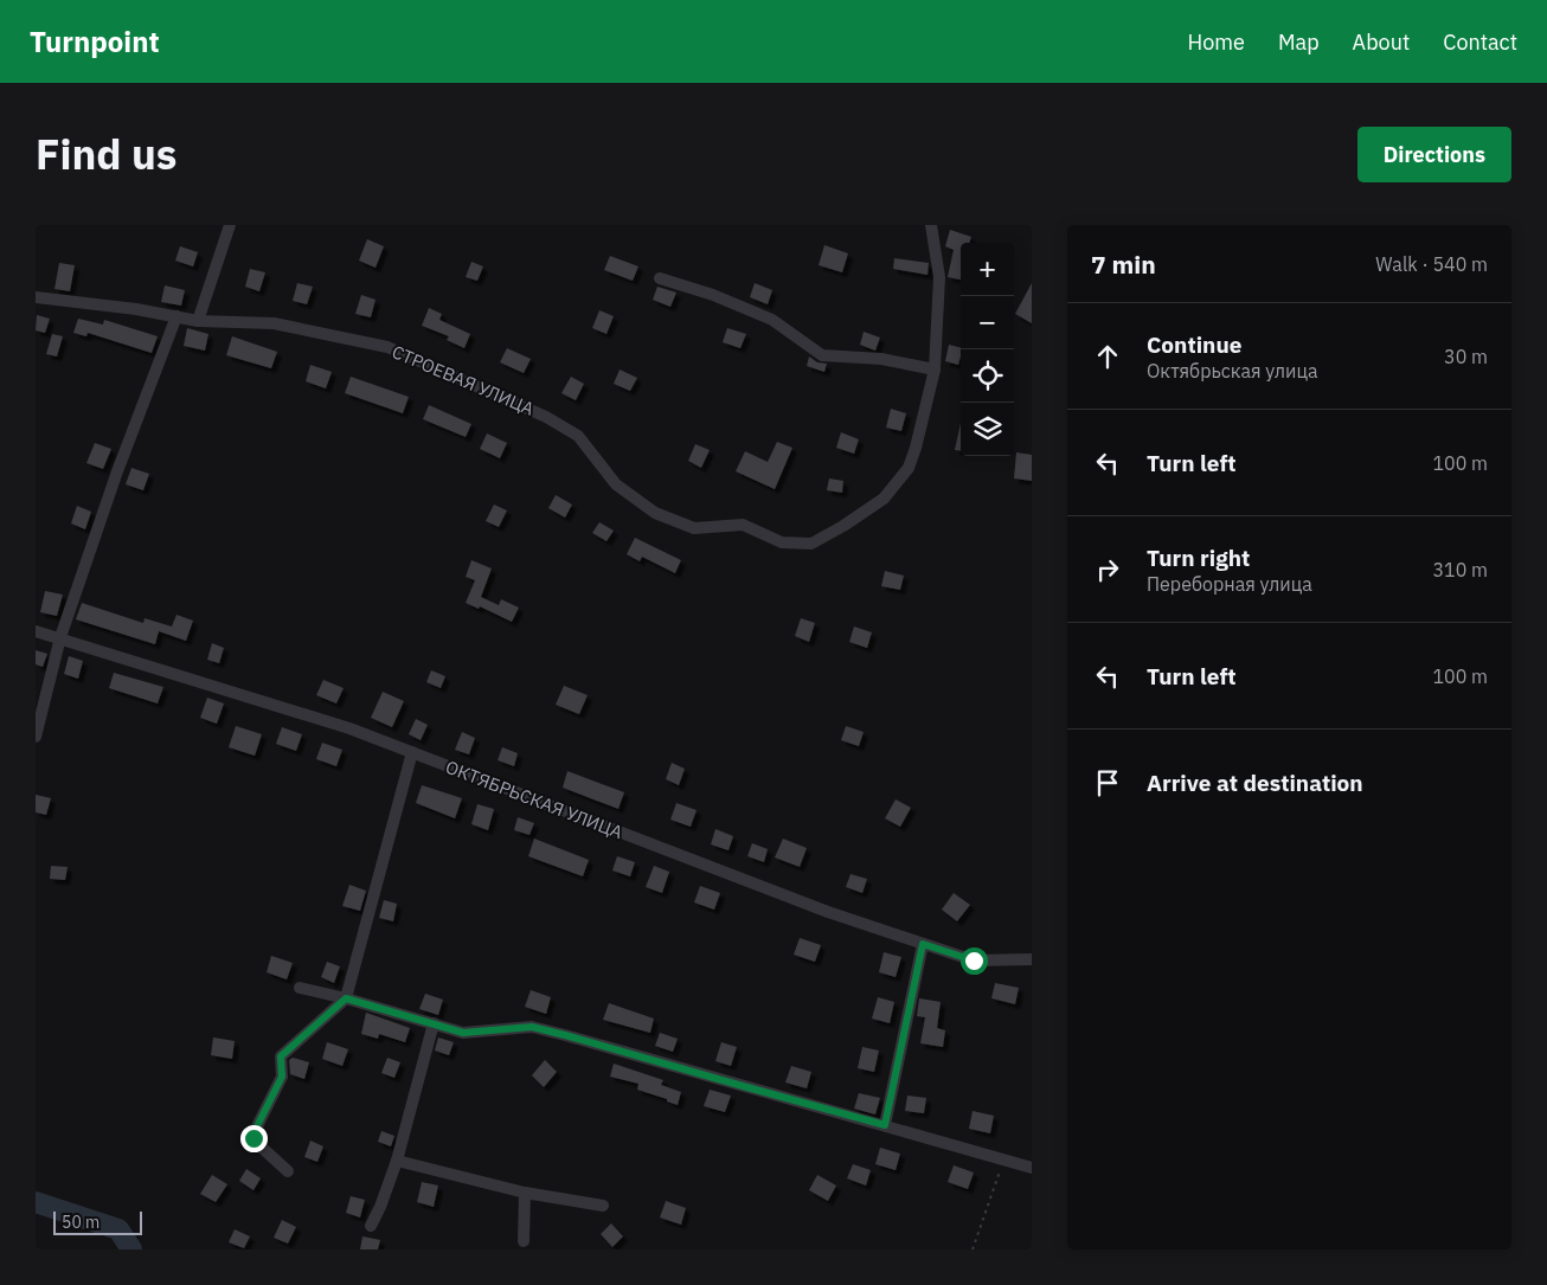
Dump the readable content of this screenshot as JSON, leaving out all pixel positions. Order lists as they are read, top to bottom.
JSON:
{
  "streets": {
    "street": ["СТРОЕВАЯ УЛИЦА", "ОКТЯБРЬСКАЯ УЛИЦА"]
  },
  "scale_bar": "50 m",
  "page": {
    "header": "Turnpoint",
    "nav": [
      "Home",
      "Map",
      "About",
      "Contact"
    ],
    "title": "Find us",
    "buttons": "Directions",
    "heading": ["7 min", "Walk · 540 m"],
    "map_buttons": ["+", "−"],
    "list": [
      ["Continue", "Октябрьская улица", "30 m"],
      ["Turn left", "100 m"],
      ["Turn right", "Переборная улица", "310 m"],
      ["Turn left", "100 m"],
      "Arrive at destination"
    ],
    "scale": "50 m"
  }
}
